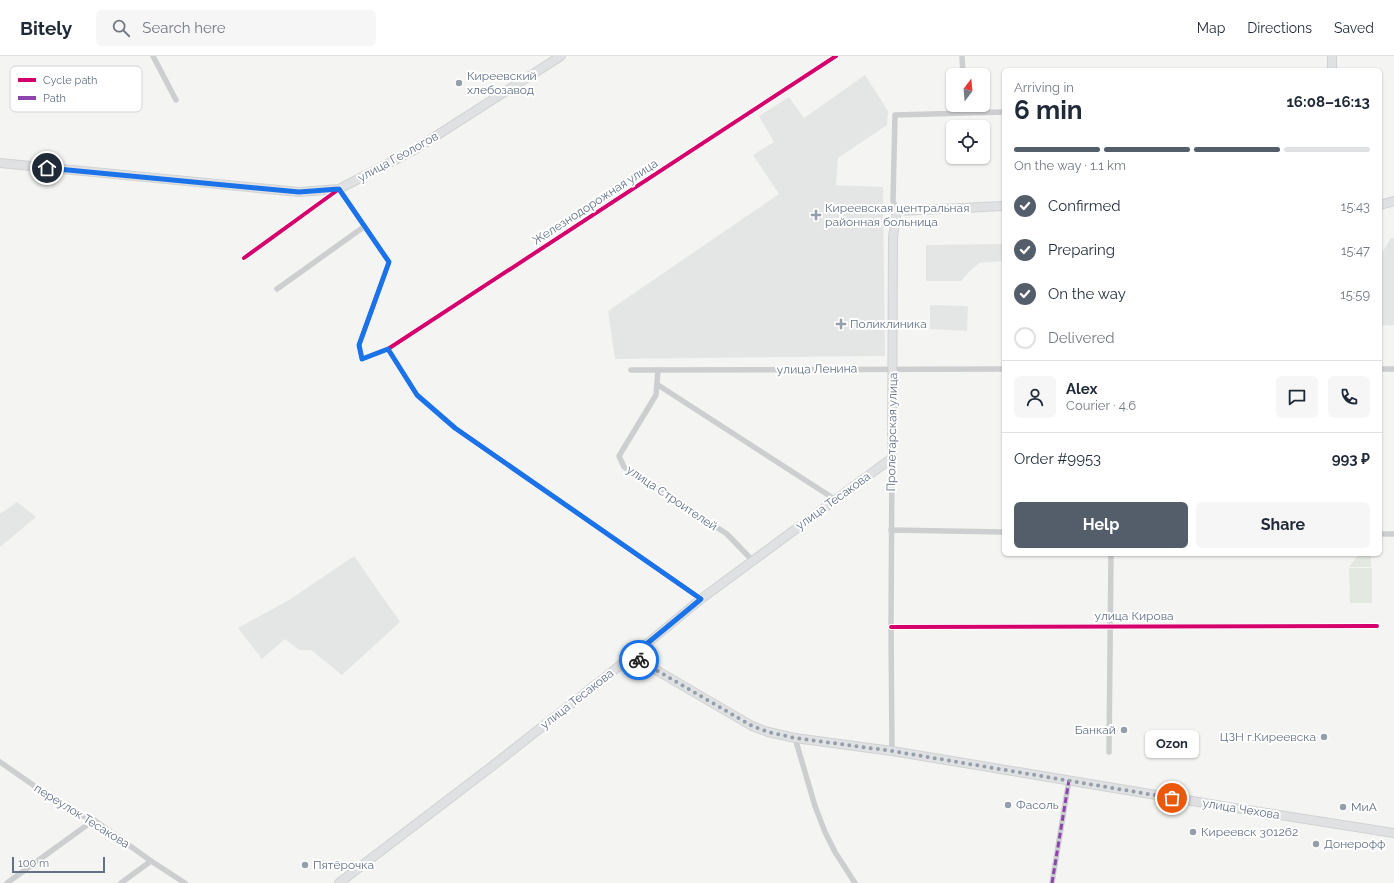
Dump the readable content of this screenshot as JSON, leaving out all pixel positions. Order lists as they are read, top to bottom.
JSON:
{
  "streets": {
    "main road": [
      "улица Геологов",
      "Пролетарская улица",
      "улица Тесакова",
      "улица Чехова"
    ],
    "street": [
      "Железнодорожная улица",
      "улица Ленина",
      "улица Строителей",
      "улица Кирова",
      "переулок Тесакова"
    ]
  },
  "crossings": [
    ["улица Ленина", "Пролетарская улица"],
    ["улица Ленина", "улица Строителей"],
    ["Пролетарская улица", "улица Тесакова"],
    ["Пролетарская улица", "улица Кирова"],
    ["Пролетарская улица", "улица Чехова"],
    ["улица Строителей", "улица Тесакова"],
    ["улица Тесакова", "улица Чехова"]
  ],
  "places": {
    "other": [
      "Киреевский хлебозавод",
      "Банкай",
      "ЦЗН г.Киреевска",
      "Ozon",
      "Фасоль",
      "МиА",
      "Киреевск 301262",
      "Донерофф",
      "Пятёрочка"
    ],
    "health": ["Киреевская центральная районная больница", "Поликлиника"]
  },
  "legend": ["Cycle path", "Path"],
  "scale_bar": "100 m",
  "north": "top",
  "page": {
    "header": "Bitely",
    "search": "Search here",
    "nav": ["Map", "Directions", "Saved"],
    "heading": ["6 min", "Arriving in", "16:08–16:13"],
    "panel": [
      "Alex",
      "Courier · 4.6",
      "Order #9953",
      "993 ₽"
    ],
    "bar": "On the way · 1.1 km",
    "list": [
      ["Confirmed", "15:43"],
      ["Preparing", "15:47"],
      ["On the way", "15:59"],
      "Delivered"
    ],
    "buttons": ["Help", "Share"],
    "bubble": "Ozon",
    "scale": "100 m"
  }
}
